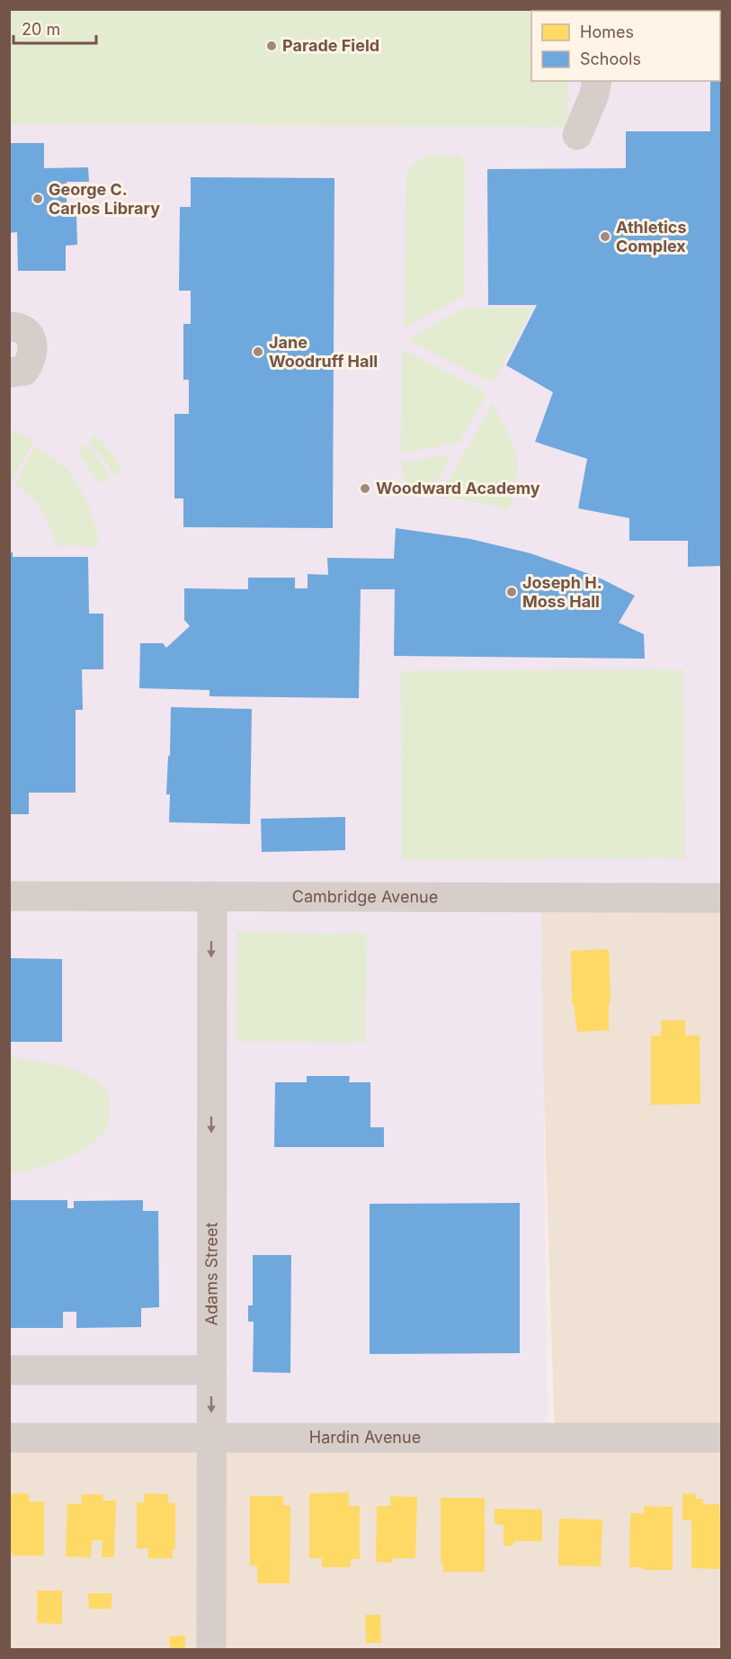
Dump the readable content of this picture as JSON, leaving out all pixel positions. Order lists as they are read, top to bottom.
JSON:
{
  "streets": {
    "street": ["Cambridge Avenue", "Adams Street", "Hardin Avenue"]
  },
  "crossings": [
    ["Cambridge Avenue", "Adams Street"],
    ["Adams Street", "Hardin Avenue"]
  ],
  "one_way": ["Adams Street"],
  "places": [
    "Parade Field",
    "George C. Carlos Library",
    "Athletics Complex",
    "Jane Woodruff Hall",
    "Woodward Academy",
    "Joseph H. Moss Hall"
  ],
  "legend": ["Homes", "Schools"],
  "scale_bar": "20 m"
}
